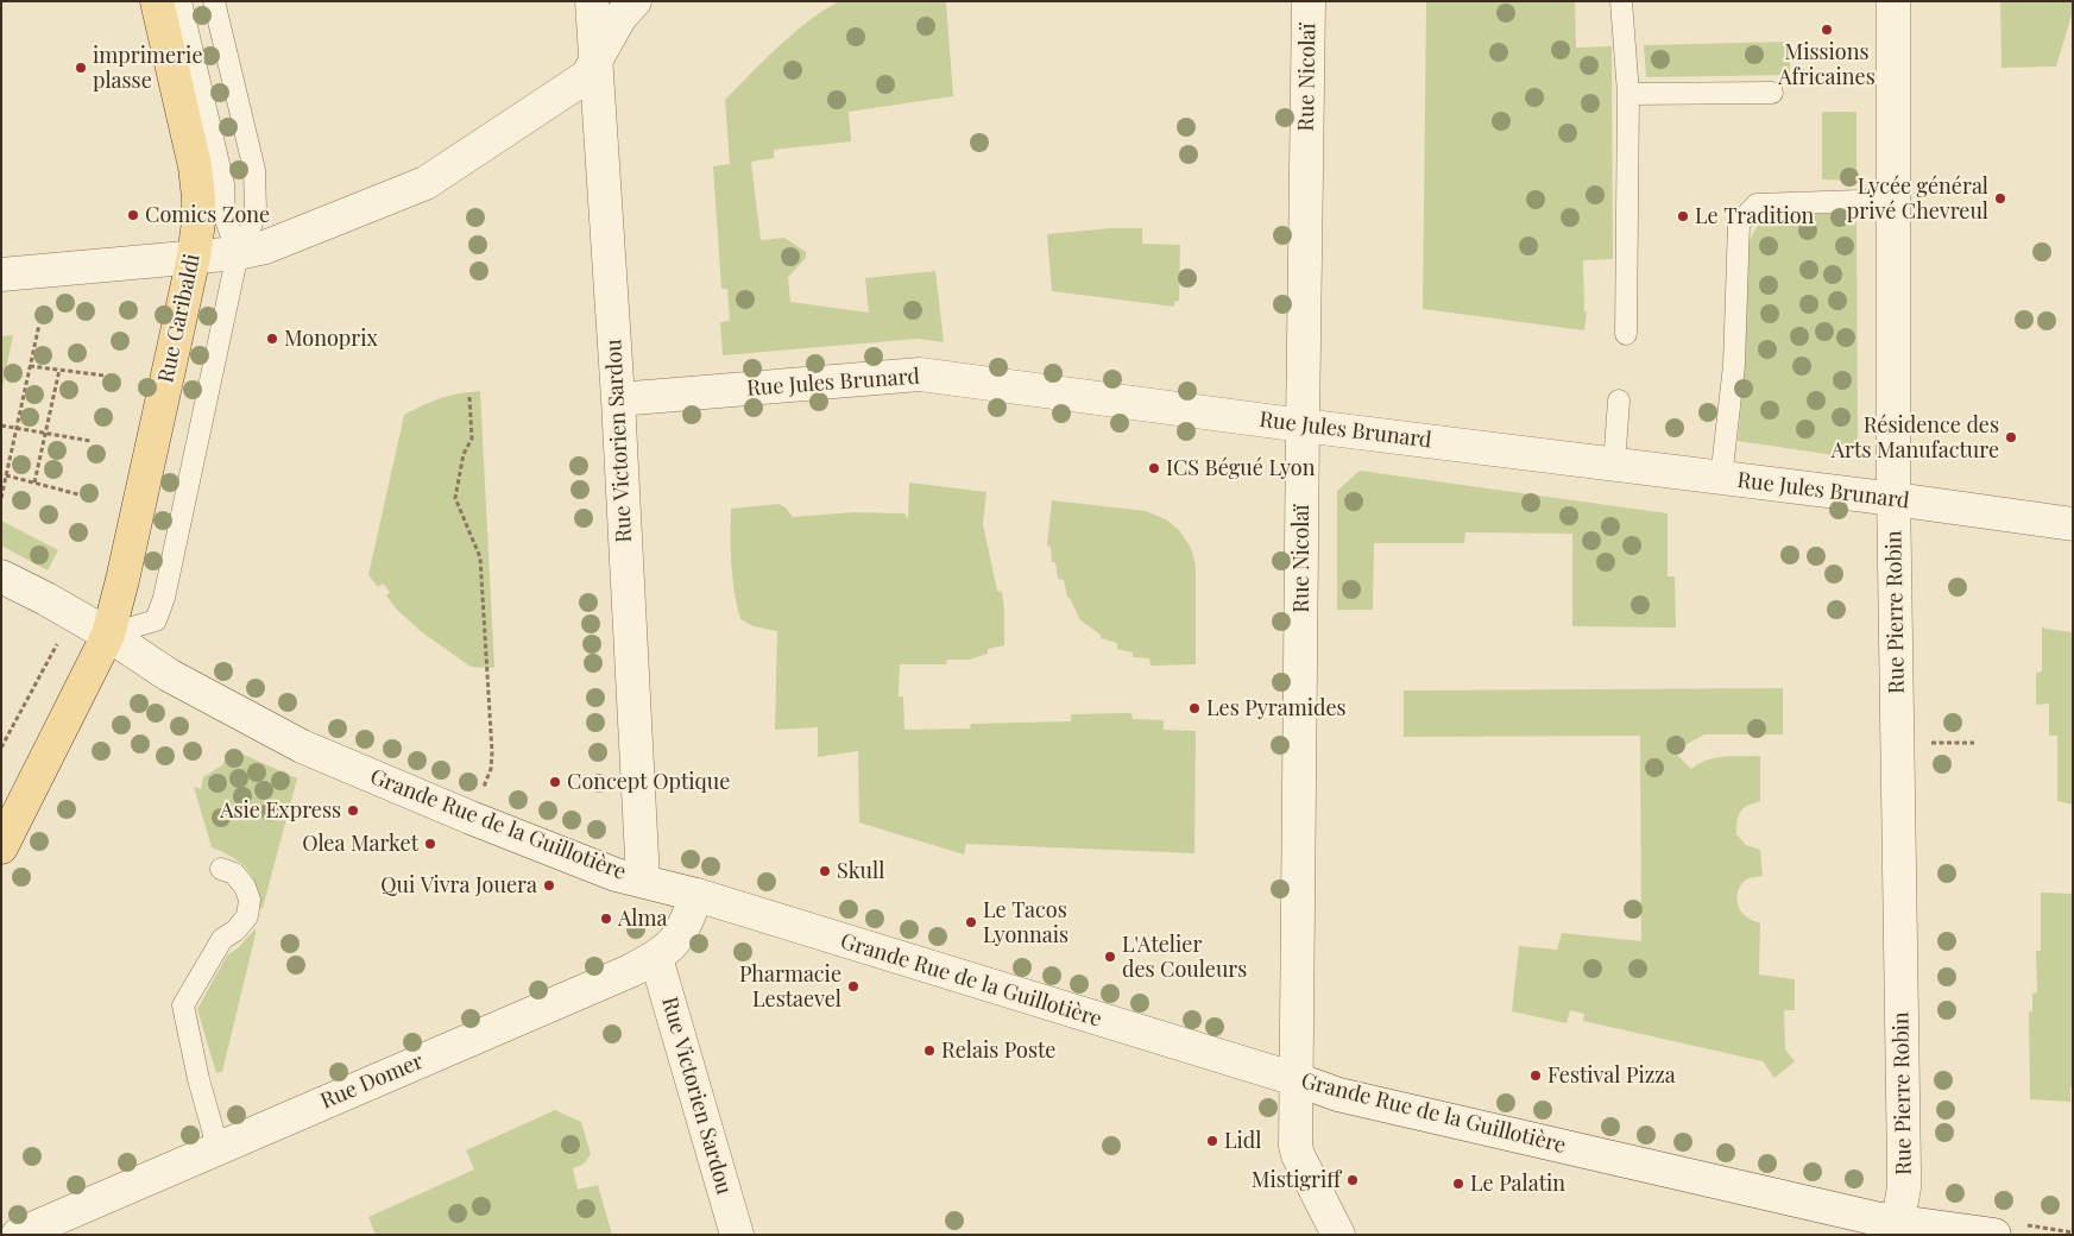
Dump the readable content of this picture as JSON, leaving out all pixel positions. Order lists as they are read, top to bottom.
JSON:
{
  "streets": {
    "main road": ["Rue Garibaldi"],
    "street": [
      "Rue Nicolaï",
      "Rue Jules Brunard",
      "Rue Victorien Sardou",
      "Rue Pierre Robin",
      "Grande Rue de la Guillotière",
      "Rue Domer"
    ]
  },
  "crossings": [
    ["Rue Nicolaï", "Rue Jules Brunard"],
    ["Rue Nicolaï", "Grande Rue de la Guillotière"],
    ["Rue Garibaldi", "Grande Rue de la Guillotière"],
    ["Rue Jules Brunard", "Rue Victorien Sardou"],
    ["Rue Jules Brunard", "Rue Pierre Robin"],
    ["Rue Victorien Sardou", "Grande Rue de la Guillotière"],
    ["Rue Victorien Sardou", "Rue Domer"],
    ["Rue Pierre Robin", "Grande Rue de la Guillotière"],
    ["Grande Rue de la Guillotière", "Rue Domer"]
  ],
  "places": [
    "Missions Africaines",
    "imprimerie plasse",
    "Lycée général privé Chevreul",
    "Comics Zone",
    "Le Tradition",
    "Monoprix",
    "Résidence des Arts Manufacture",
    "ICS Bégué Lyon",
    "Les Pyramides",
    "Concept Optique",
    "Asie Express",
    "Olea Market",
    "Skull",
    "Qui Vivra Jouera",
    "Alma",
    "Le Tacos Lyonnais",
    "L'Atelier des Couleurs",
    "Pharmacie Lestaevel",
    "Relais Poste",
    "Festival Pizza",
    "Lidl",
    "Mistigriff",
    "Le Palatin"
  ]
}
